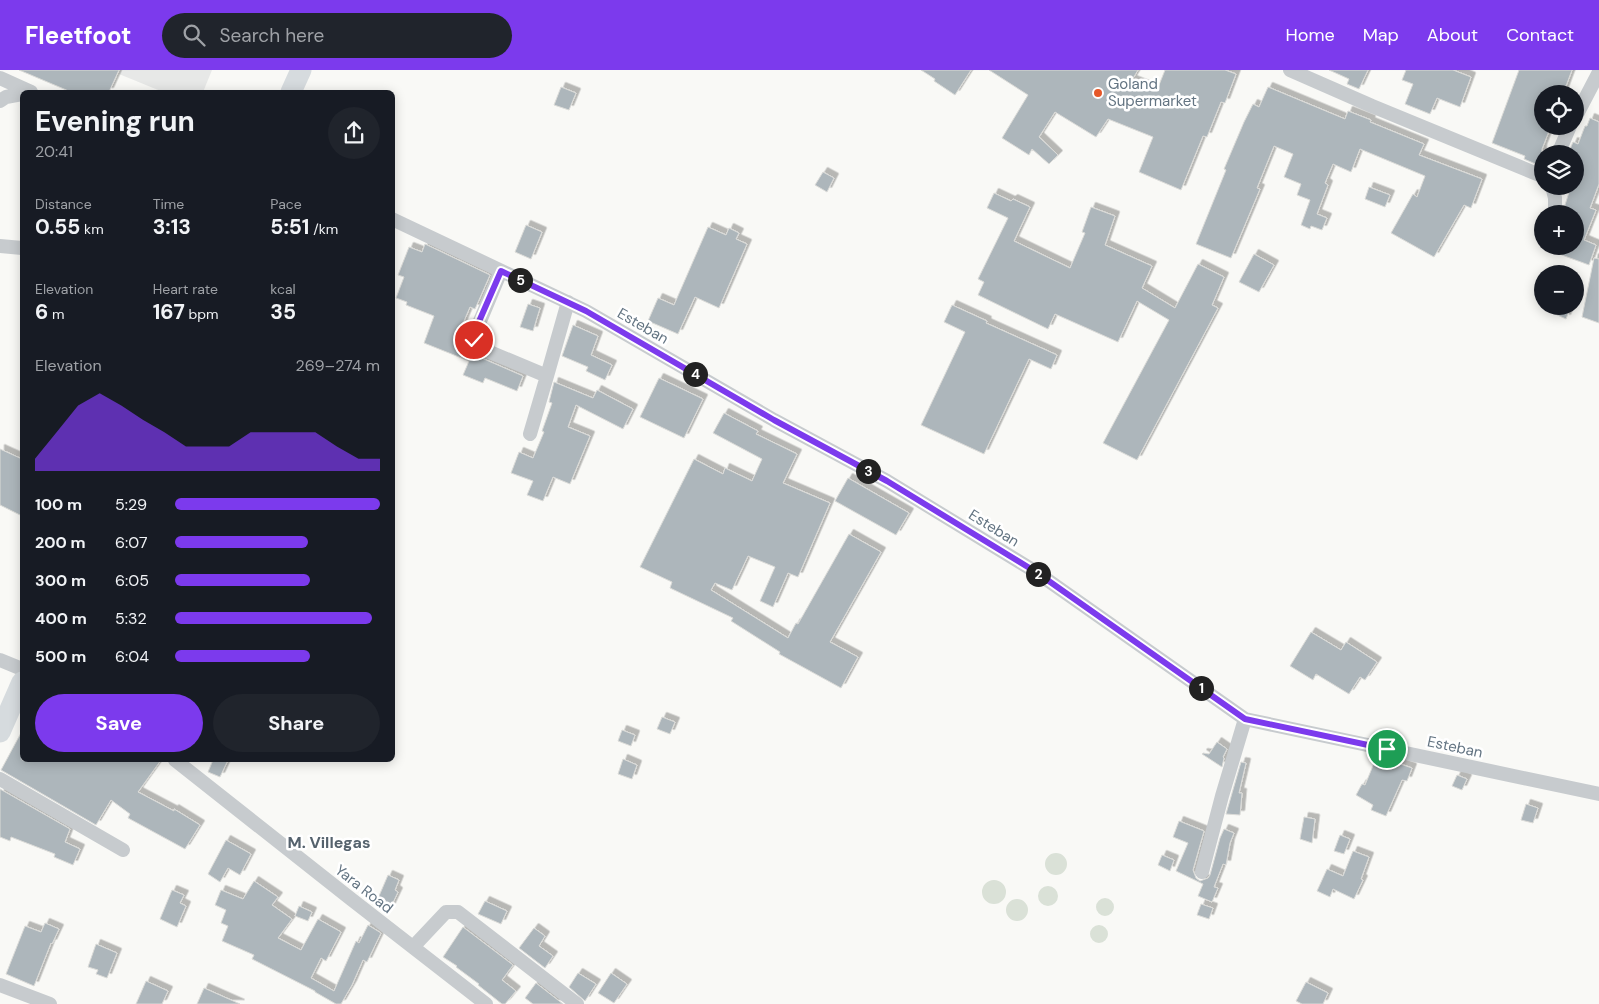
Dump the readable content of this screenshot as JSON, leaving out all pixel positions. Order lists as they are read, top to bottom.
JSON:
{
  "streets": {
    "street": ["Esteban", "Yara Road"]
  },
  "districts": ["M. Villegas"],
  "places": ["Goland Supermarket"],
  "page": {
    "header": "Fleetfoot",
    "search": "Search here",
    "nav": [
      "Home",
      "Map",
      "About",
      "Contact"
    ],
    "map_buttons": ["+", "−"],
    "heading": ["Evening run", "20:41"],
    "stats": [
      ["Distance", "0.55 km"],
      ["Time", "3:13"],
      ["Pace", "5:51 /km"],
      ["Elevation", "6 m"],
      ["Heart rate", "167 bpm"],
      ["kcal", "35"]
    ],
    "pins": [
      "5",
      "4",
      "3",
      "2",
      "1"
    ],
    "chart": ["Elevation", "269–274 m"],
    "list": [
      {
        "name": "100 m",
        "note": "5:29"
      },
      {
        "name": "200 m",
        "note": "6:07"
      },
      {
        "name": "300 m",
        "note": "6:05"
      },
      {
        "name": "400 m",
        "note": "5:32"
      },
      {
        "name": "500 m",
        "note": "6:04"
      }
    ],
    "buttons": ["Save", "Share"]
  }
}
